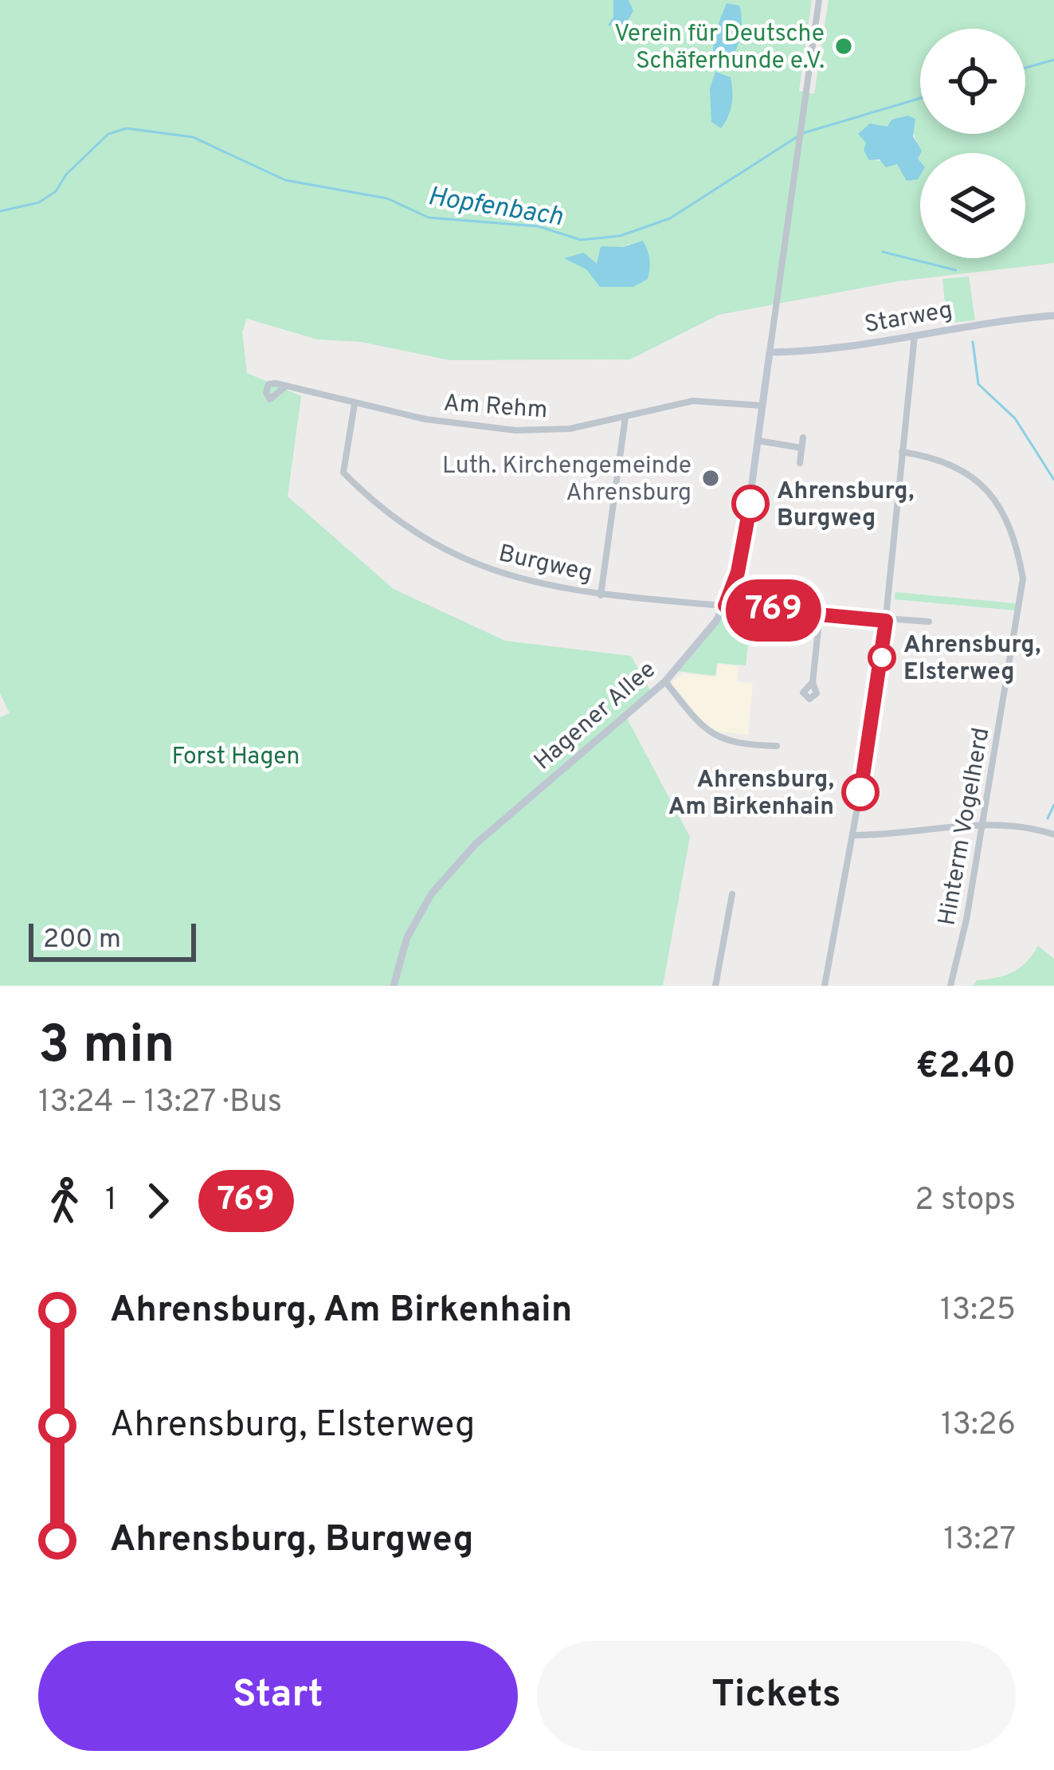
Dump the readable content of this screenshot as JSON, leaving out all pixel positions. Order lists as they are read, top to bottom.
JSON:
{
  "streets": {
    "street": [
      "Starweg",
      "Am Rehm",
      "Burgweg",
      "Hagener Allee",
      "Hinterm Vogelherd"
    ]
  },
  "crossings": [
    ["Starweg", "Hagener Allee"],
    ["Am Rehm", "Burgweg"],
    ["Am Rehm", "Hagener Allee"],
    ["Burgweg", "Hagener Allee"]
  ],
  "water": ["Hopfenbach"],
  "parks": ["Forst Hagen"],
  "places": [
    "Verein für Deutsche Schäferhunde e.V.",
    "Luth. Kirchengemeinde Ahrensburg",
    "Ahrensburg, Burgweg",
    "Ahrensburg, Elsterweg",
    "Ahrensburg, Am Birkenhain"
  ],
  "lines": ["bus line 769"],
  "scale_bar": "200 m",
  "page": {
    "on_map": "769",
    "scale": "200 m",
    "heading": ["3 min", "13:24 – 13:27 · Bus", "€2.40"],
    "legs": ["1", "769", "2 stops"],
    "list": [
      {
        "name": "Ahrensburg, Am Birkenhain",
        "value": "13:25"
      },
      {
        "name": "Ahrensburg, Elsterweg",
        "value": "13:26"
      },
      {
        "name": "Ahrensburg, Burgweg",
        "value": "13:27"
      }
    ],
    "buttons": ["Start", "Tickets"]
  }
}
